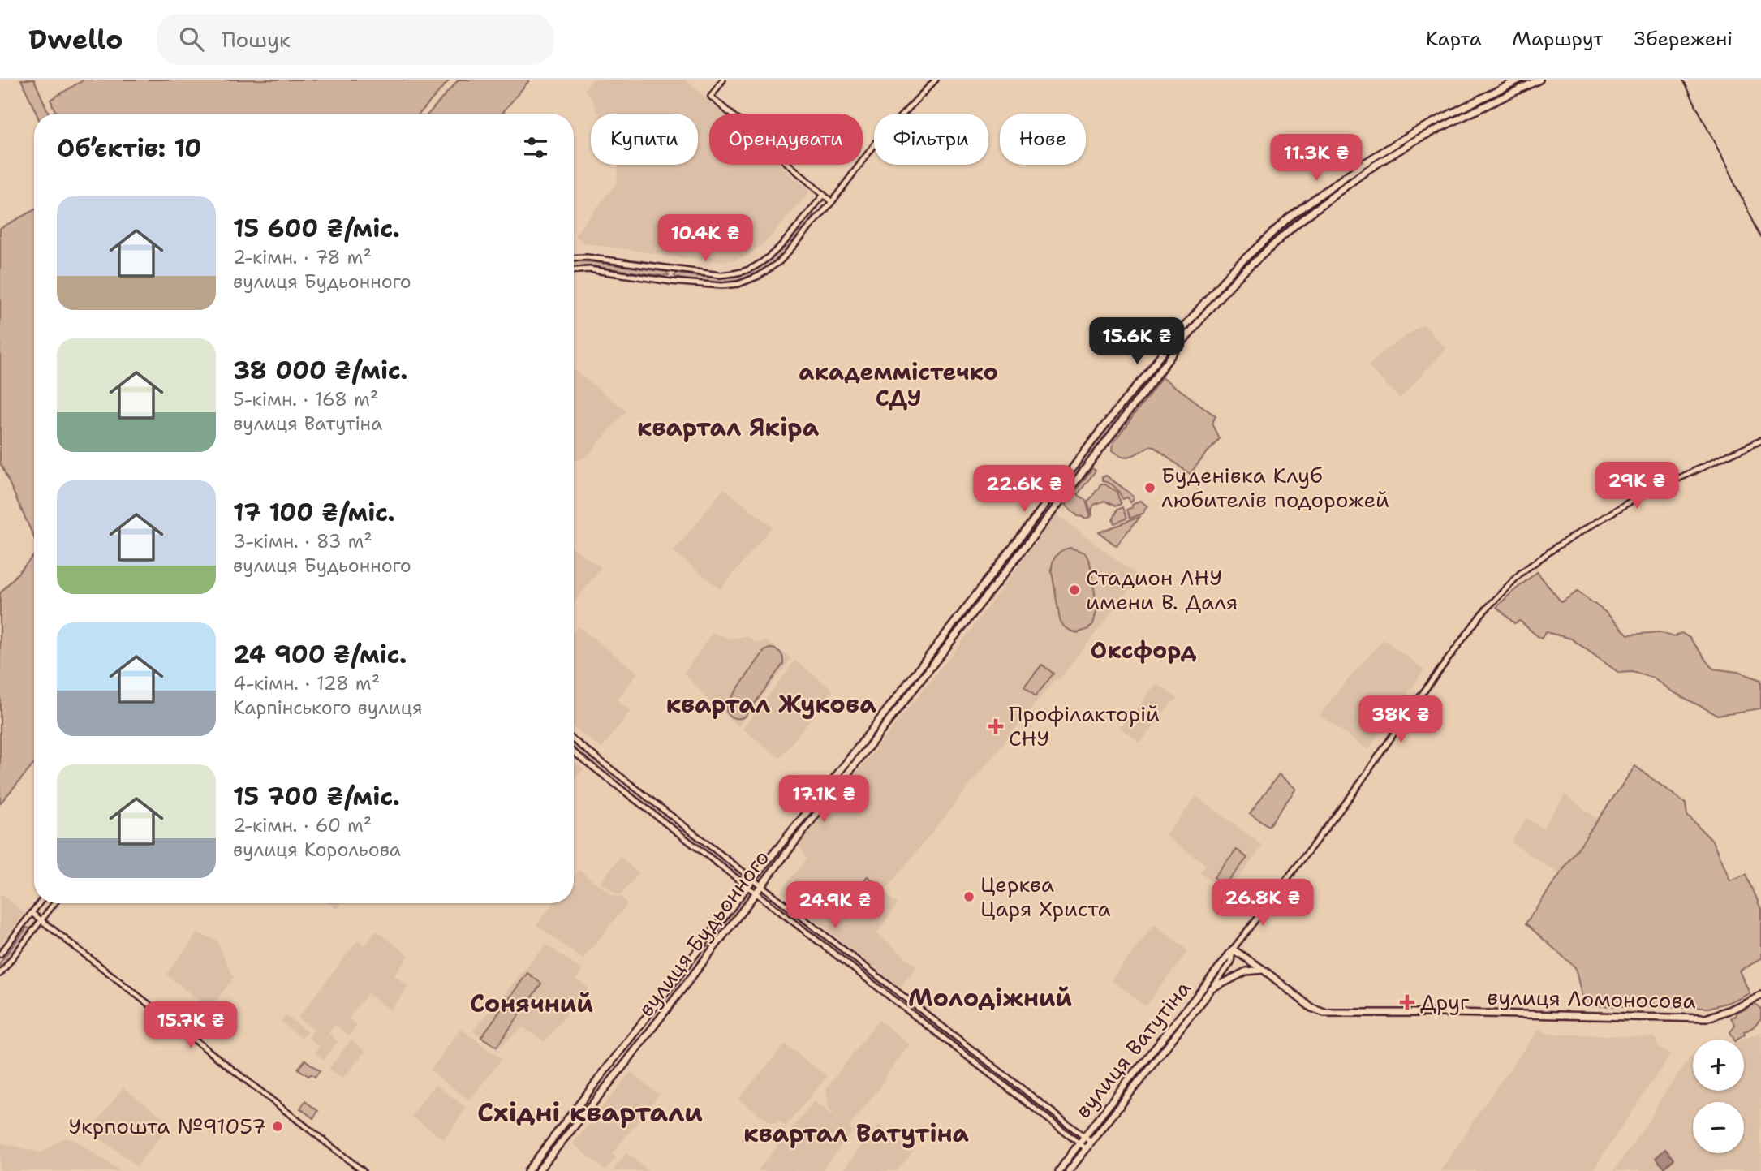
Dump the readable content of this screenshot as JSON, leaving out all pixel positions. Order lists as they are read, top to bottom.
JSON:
{
  "streets": {
    "main road": ["вулиця Будьонного", "вулиця Ломоносова", "вулиця Ватутіна"]
  },
  "crossings": [
    ["вулиця Ломоносова", "вулиця Ватутіна"]
  ],
  "districts": [
    "академмістечко СДУ",
    "квартал Якіра",
    "Оксфорд",
    "квартал Жукова",
    "Молодіжний",
    "Сонячний",
    "Східні квартали",
    "квартал Ватутіна"
  ],
  "places": {
    "other": [
      "Буденівка Клуб любителів подорожей",
      "Стадион ЛНУ имени В. Даля",
      "Церква Царя Христа",
      "Укрпошта №91057"
    ],
    "health": ["Профілакторій СНУ", "Друг"]
  },
  "page": {
    "header": "Dwello",
    "search": "Пошук",
    "nav": ["Карта", "Маршрут", "Збережені"],
    "chip": [
      "Купити",
      "Орендувати",
      "Фільтри",
      "Нове"
    ],
    "heading": "Об’єктів: 10",
    "price": [
      "11.3K ₴",
      "10.4K ₴",
      "15.6K ₴",
      "29K ₴",
      "22.6K ₴",
      "38K ₴",
      "17.1K ₴",
      "26.8K ₴",
      "24.9K ₴",
      "15.7K ₴"
    ],
    "list": [
      {
        "name": "15 600 ₴/міс.",
        "note": "2-кімн. · 78 m² · вулиця Будьонного"
      },
      {
        "name": "38 000 ₴/міс.",
        "note": "5-кімн. · 168 m² · вулиця Ватутіна"
      },
      {
        "name": "17 100 ₴/міс.",
        "note": "3-кімн. · 83 m² · вулиця Будьонного"
      },
      {
        "name": "24 900 ₴/міс.",
        "note": "4-кімн. · 128 m² · Карпінського вулиця"
      },
      {
        "name": "15 700 ₴/міс.",
        "note": "2-кімн. · 60 m² · вулиця Корольова"
      }
    ],
    "map_buttons": ["+", "−"]
  }
}
